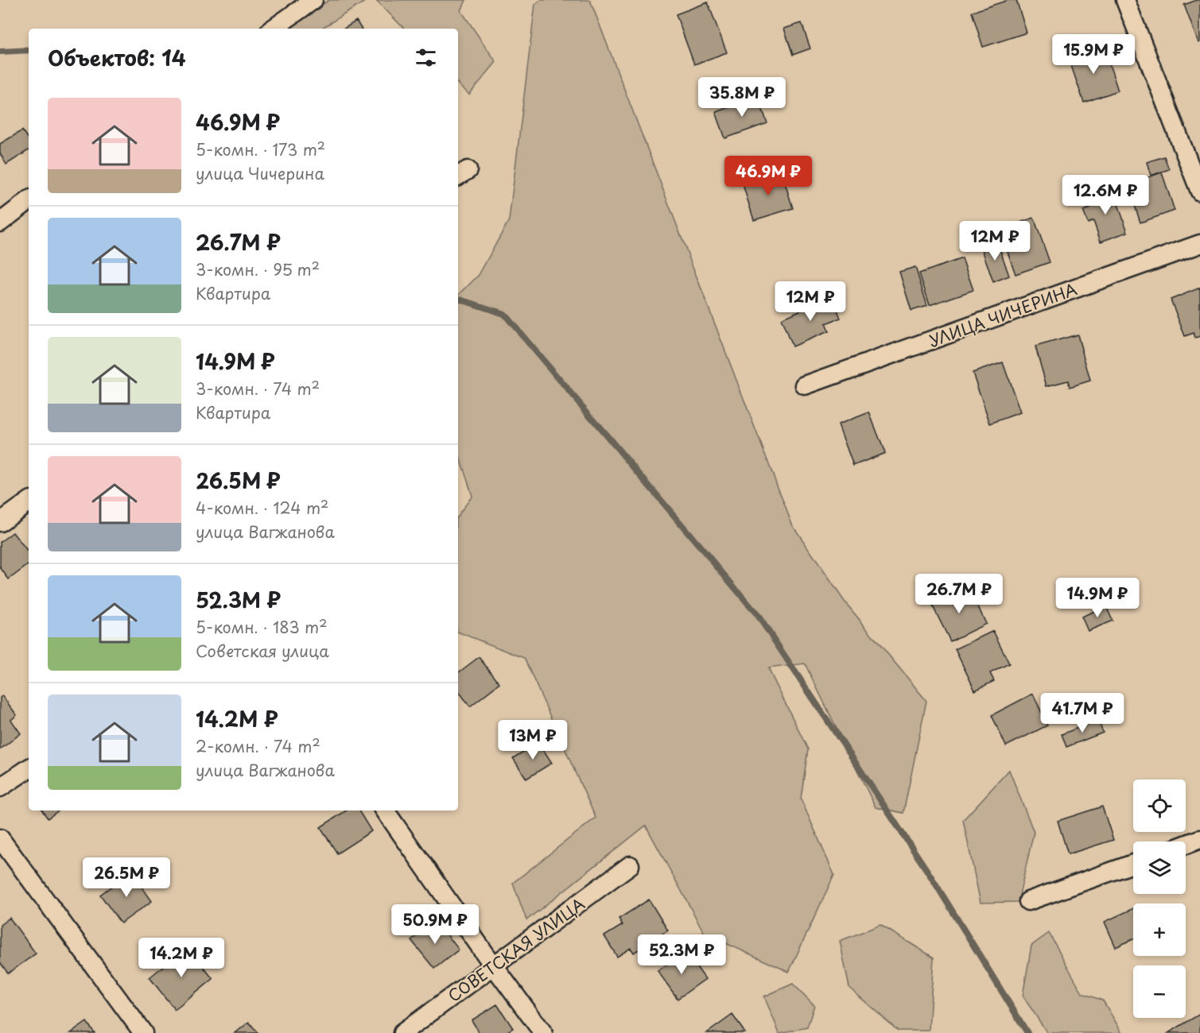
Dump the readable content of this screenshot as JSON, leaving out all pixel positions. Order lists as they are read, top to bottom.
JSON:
{
  "streets": {
    "street": ["УЛИЦА ЧИЧЕРИНА", "СОВЕТСКАЯ УЛИЦА"]
  },
  "page": {
    "heading": "Объектов: 14",
    "price": [
      "15.9M ₽",
      "35.8M ₽",
      "46.9M ₽",
      "12.6M ₽",
      "12M ₽",
      "12M ₽",
      "26.7M ₽",
      "14.9M ₽",
      "41.7M ₽",
      "13M ₽",
      "26.5M ₽",
      "50.9M ₽",
      "52.3M ₽",
      "14.2M ₽"
    ],
    "list": [
      {
        "name": "46.9M ₽",
        "note": "5-комн. · 173 m² · улица Чичерина"
      },
      {
        "name": "26.7M ₽",
        "note": "3-комн. · 95 m² · Квартира"
      },
      {
        "name": "14.9M ₽",
        "note": "3-комн. · 74 m² · Квартира"
      },
      {
        "name": "26.5M ₽",
        "note": "4-комн. · 124 m² · улица Вагжанова"
      },
      {
        "name": "52.3M ₽",
        "note": "5-комн. · 183 m² · Советская улица"
      },
      {
        "name": "14.2M ₽",
        "note": "2-комн. · 74 m² · улица Вагжанова"
      }
    ],
    "map_buttons": ["+", "−"]
  }
}
